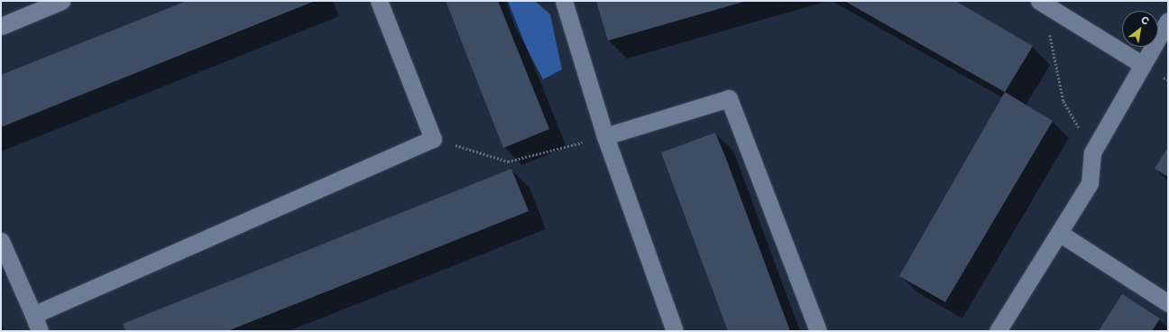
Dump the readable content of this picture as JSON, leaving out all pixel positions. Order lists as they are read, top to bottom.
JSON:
{
  "north": "top right"
}
